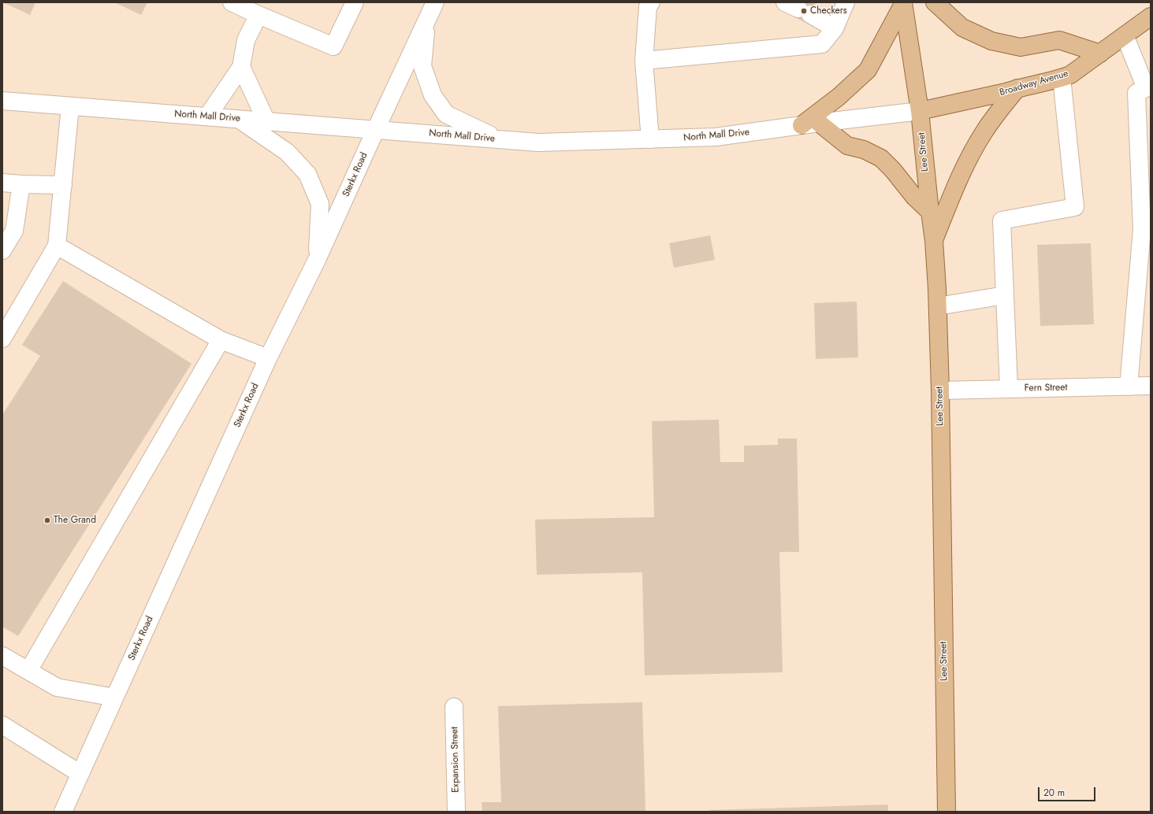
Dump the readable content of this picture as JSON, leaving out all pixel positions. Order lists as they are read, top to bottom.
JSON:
{
  "streets": {
    "main road": ["Broadway Avenue", "Lee Street"],
    "street": [
      "North Mall Drive",
      "Sterkx Road",
      "Fern Street",
      "Expansion Street"
    ]
  },
  "crossings": [
    ["Broadway Avenue", "North Mall Drive"],
    ["Broadway Avenue", "Lee Street"],
    ["North Mall Drive", "Lee Street"],
    ["North Mall Drive", "Sterkx Road"],
    ["Lee Street", "Fern Street"]
  ],
  "places": ["Checkers", "The Grand"],
  "scale_bar": "20 m"
}
